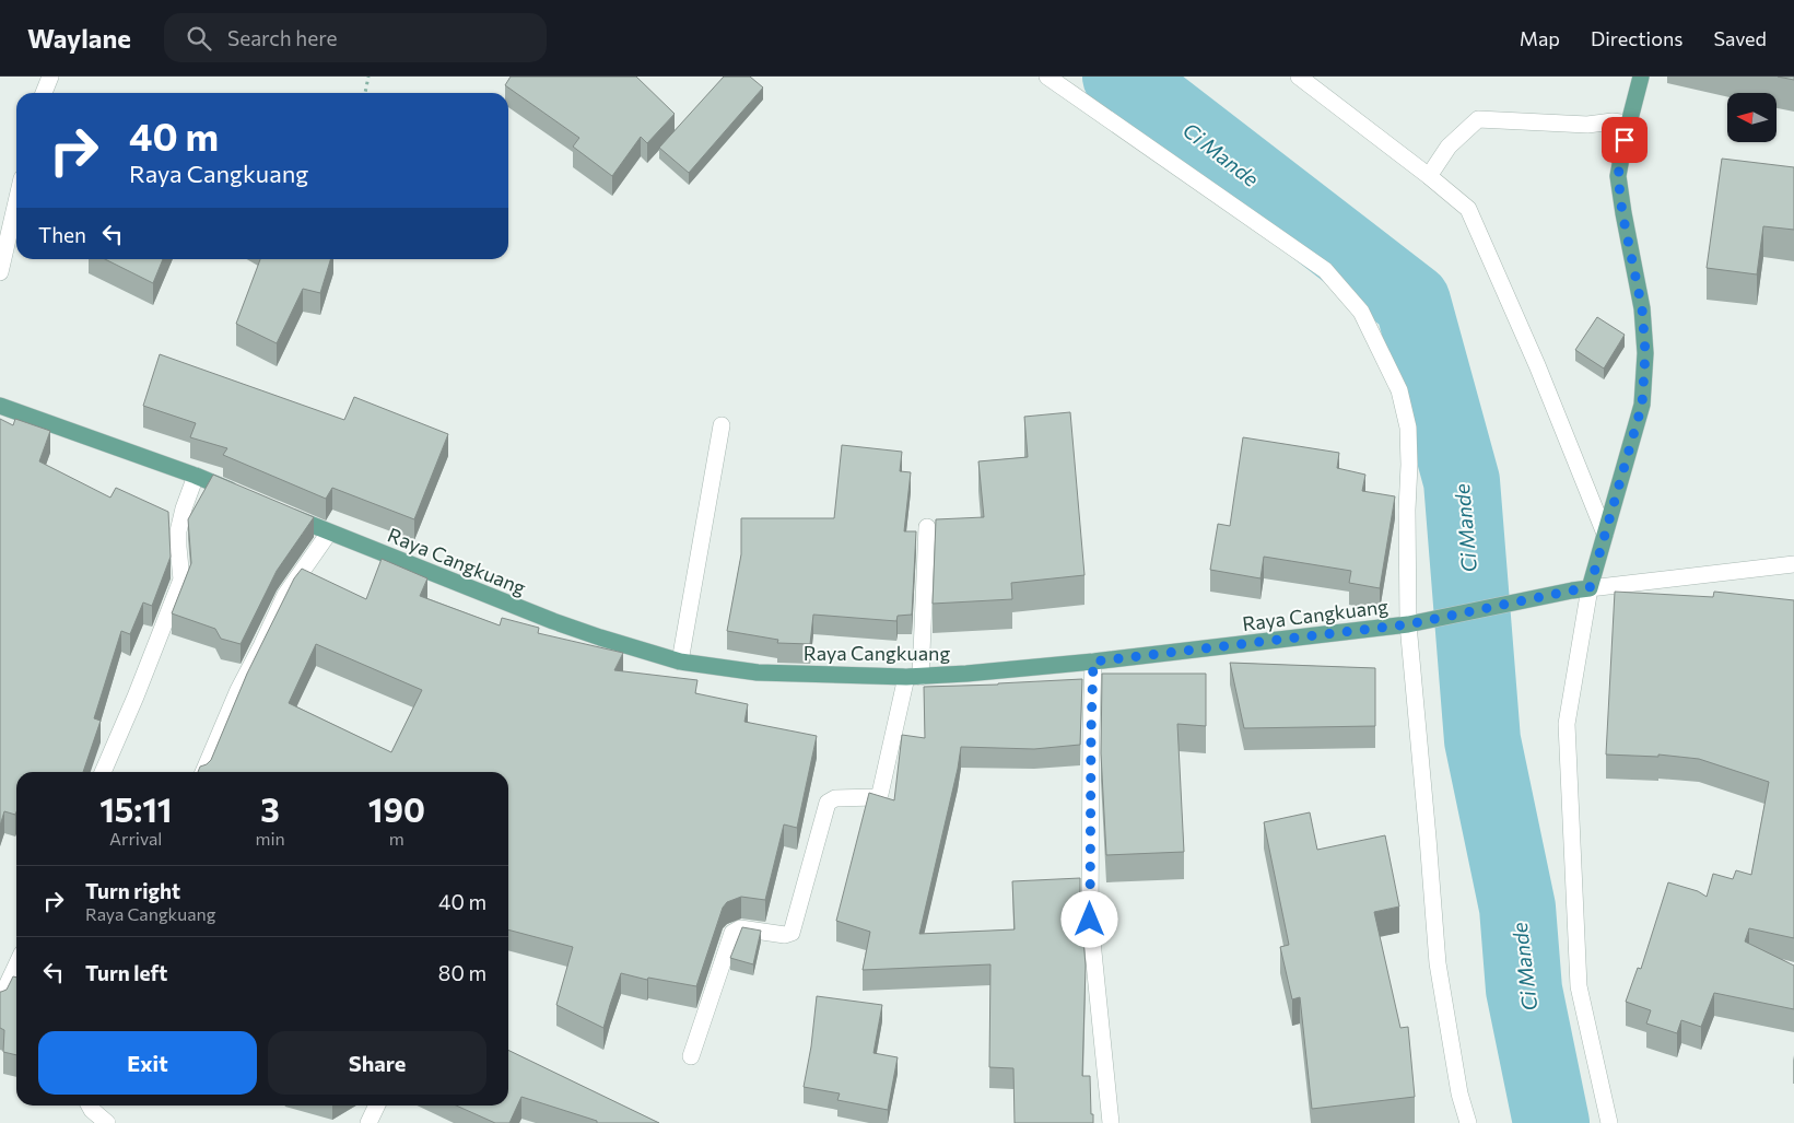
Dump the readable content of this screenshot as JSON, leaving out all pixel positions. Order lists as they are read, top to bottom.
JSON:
{
  "streets": {
    "main road": ["Raya Cangkuang"]
  },
  "water": ["Ci Mande"],
  "north": "left",
  "page": {
    "header": "Waylane",
    "search": "Search here",
    "nav": ["Map", "Directions", "Saved"],
    "turn": ["40 m", "Raya Cangkuang"],
    "then": "Then",
    "eta": [
      "15:11",
      "Arrival",
      "3",
      "min",
      "190",
      "m"
    ],
    "list": [
      {
        "name": "Turn right",
        "note": "Raya Cangkuang",
        "value": "40 m"
      },
      {
        "name": "Turn left",
        "value": "80 m"
      }
    ],
    "buttons": ["Exit", "Share"]
  }
}
